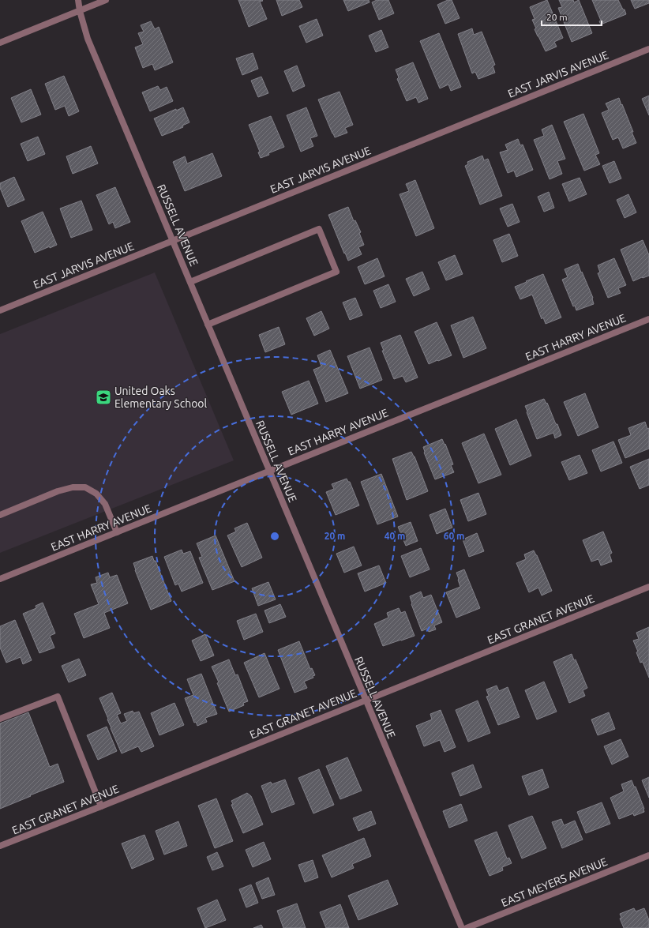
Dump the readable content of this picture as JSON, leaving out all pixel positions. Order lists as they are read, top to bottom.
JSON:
{
  "streets": {
    "street": [
      "EAST JARVIS AVENUE",
      "RUSSELL AVENUE",
      "EAST HARRY AVENUE",
      "EAST GRANET AVENUE",
      "EAST MEYERS AVENUE"
    ]
  },
  "crossings": [
    ["EAST JARVIS AVENUE", "RUSSELL AVENUE"],
    ["RUSSELL AVENUE", "EAST HARRY AVENUE"],
    ["RUSSELL AVENUE", "EAST GRANET AVENUE"]
  ],
  "places": {
    "school or university": ["United Oaks Elementary School"]
  },
  "scale_bar": "20 m",
  "rings": ["20 m", "40 m", "60 m"]
}
